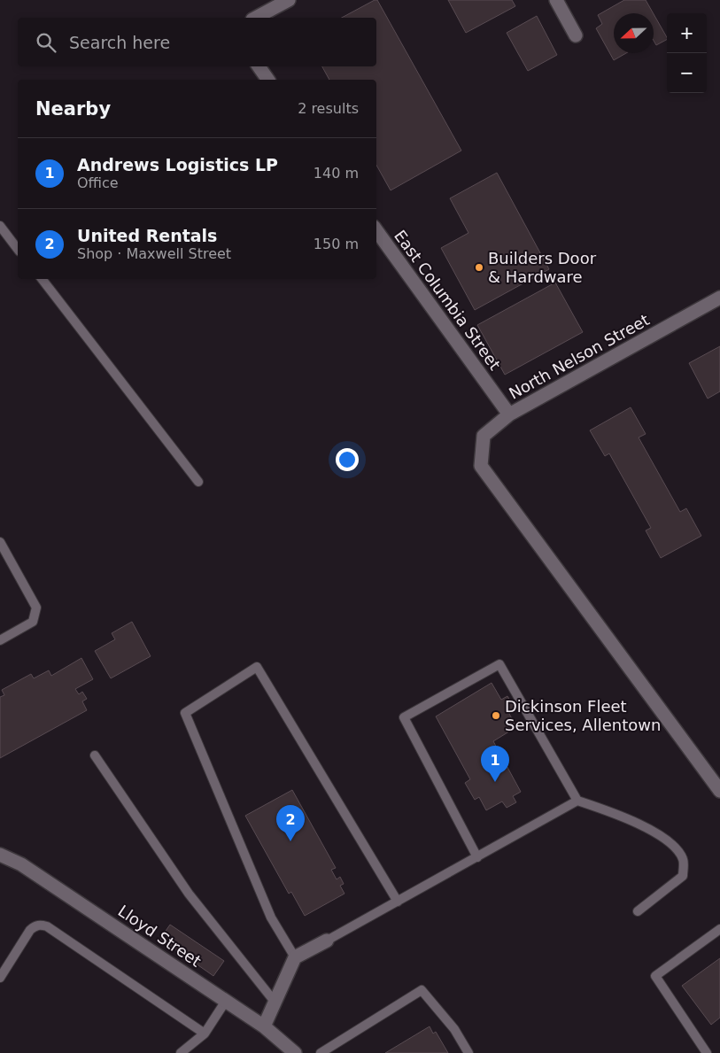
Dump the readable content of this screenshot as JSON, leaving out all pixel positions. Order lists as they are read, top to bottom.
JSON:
{
  "streets": {
    "street": ["East Columbia Street", "North Nelson Street", "Lloyd Street"]
  },
  "crossings": [
    ["East Columbia Street", "North Nelson Street"]
  ],
  "places": ["Builders Door & Hardware", "Dickinson Fleet Services, Allentown"],
  "north": "left",
  "page": {
    "map_buttons": ["+", "−"],
    "search": "Search here",
    "heading": ["Nearby", "2 results"],
    "list": [
      {
        "mark": "1",
        "name": "Andrews Logistics LP",
        "note": "Office",
        "value": "140 m"
      },
      {
        "mark": "2",
        "name": "United Rentals",
        "note": "Shop · Maxwell Street",
        "value": "150 m"
      }
    ],
    "pins": ["1", "2"]
  }
}
